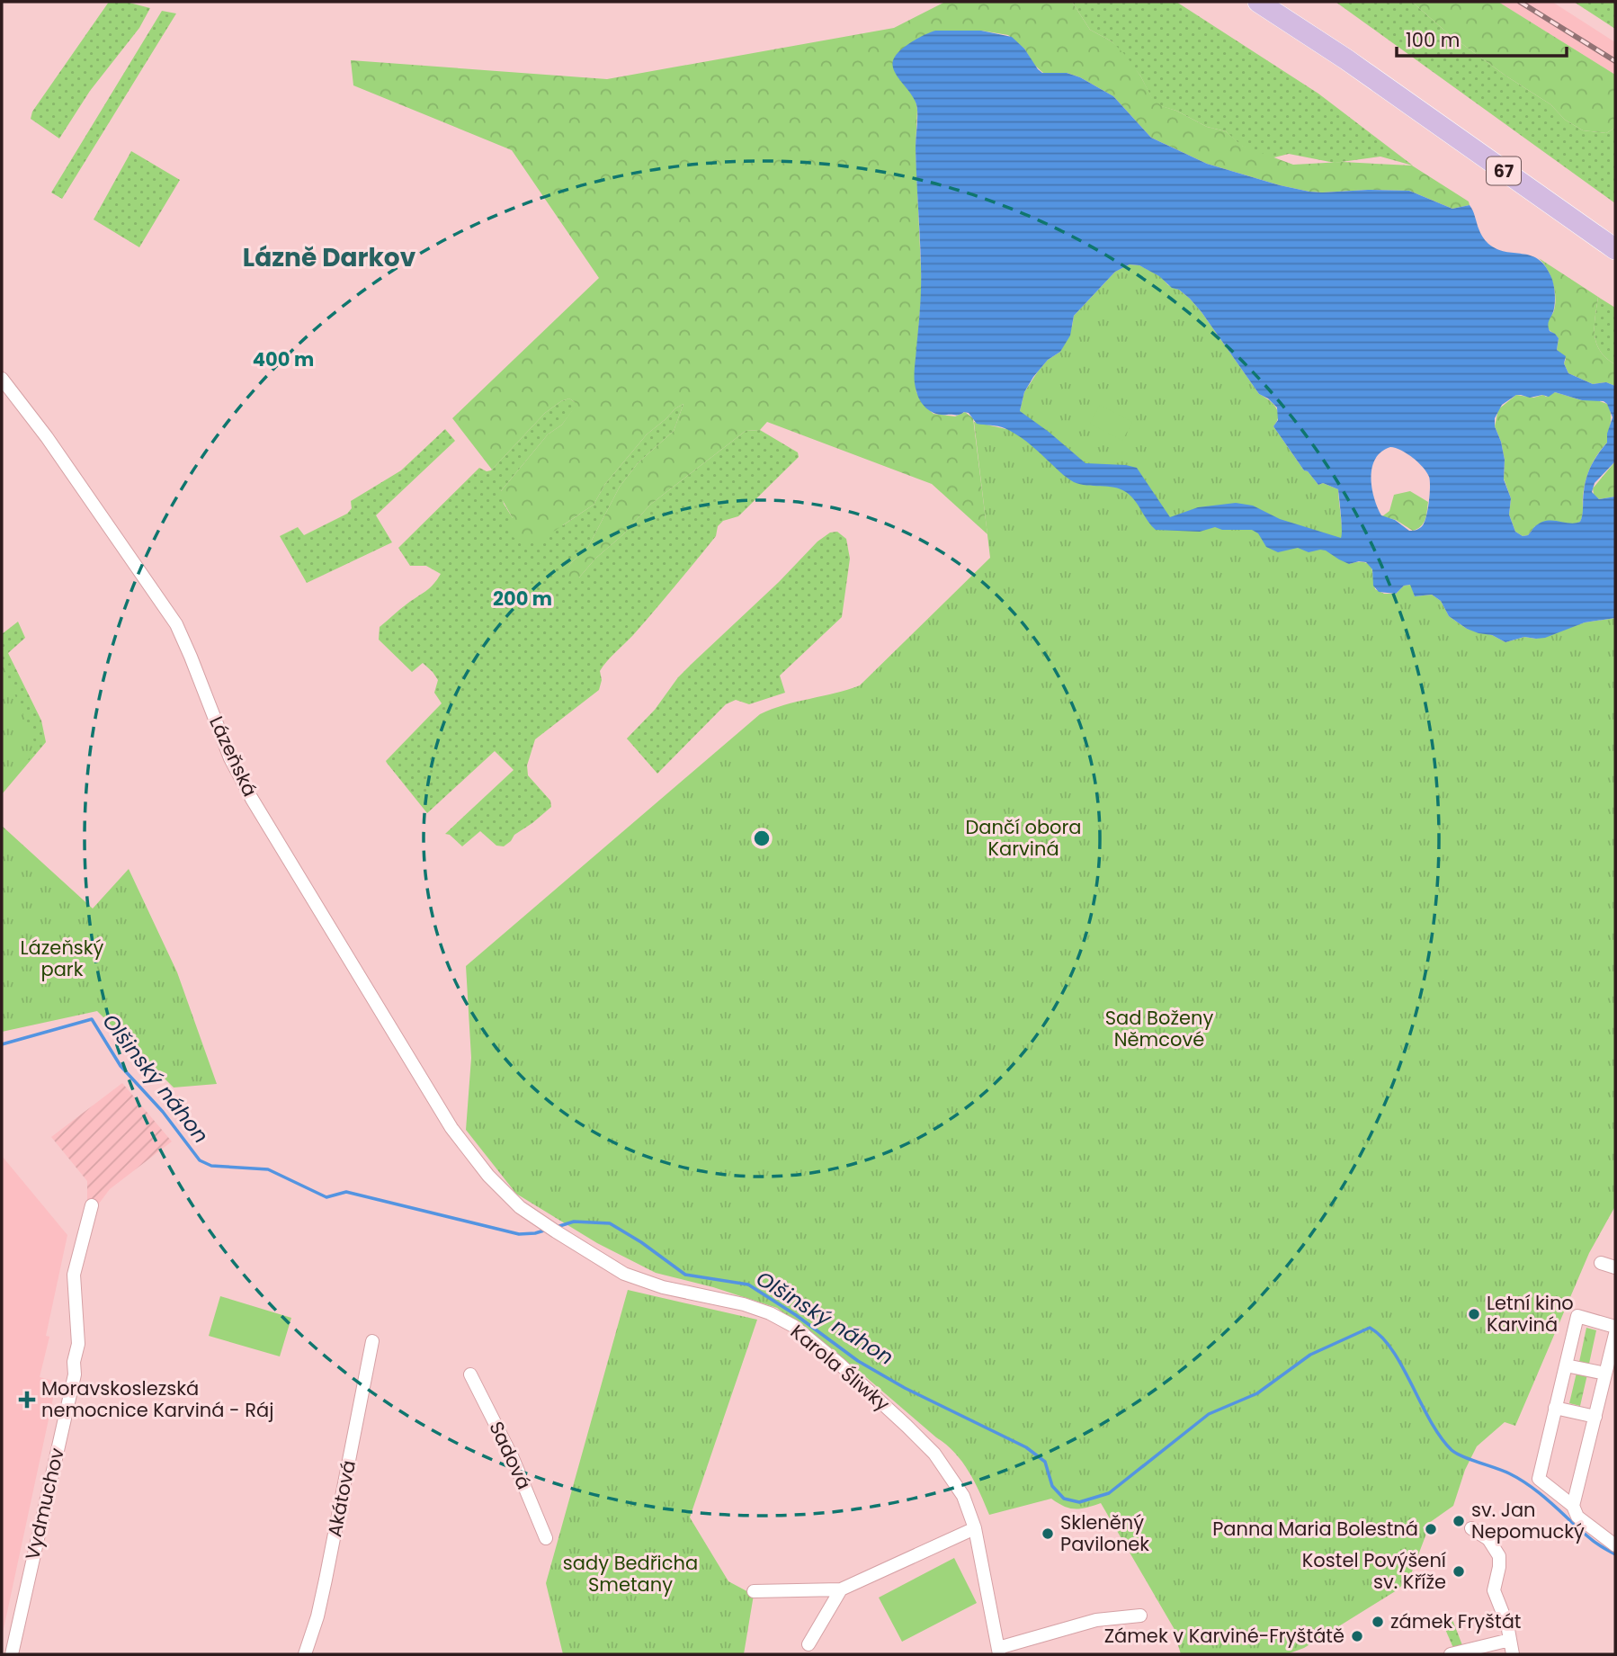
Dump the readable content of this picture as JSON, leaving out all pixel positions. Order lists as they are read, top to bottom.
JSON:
{
  "streets": {
    "main road": ["67"],
    "street": [
      "Lázeňská",
      "Karola Śliwky",
      "Sadová",
      "Akátová",
      "Vydmuchov"
    ]
  },
  "crossings": [
    ["Lázeňská", "Karola Śliwky"]
  ],
  "districts": ["Lázně Darkov"],
  "water": ["Olšinský náhon"],
  "parks": [
    "Dančí obora Karviná",
    "Lázeňský park",
    "Sad Boženy Němcové",
    "sady Bedřicha Smetany"
  ],
  "places": {
    "other": [
      "Letní kino Karviná",
      "sv. Jan Nepomucký",
      "Panna Maria Bolestná",
      "Skleněný Pavilonek",
      "Kostel Povýšení sv. Kříže",
      "zámek Fryštát",
      "Zámek v Karviné-Fryštátě"
    ],
    "health": ["Moravskoslezská nemocnice Karviná - Ráj"]
  },
  "scale_bar": "100 m",
  "rings": ["400 m", "200 m"]
}
